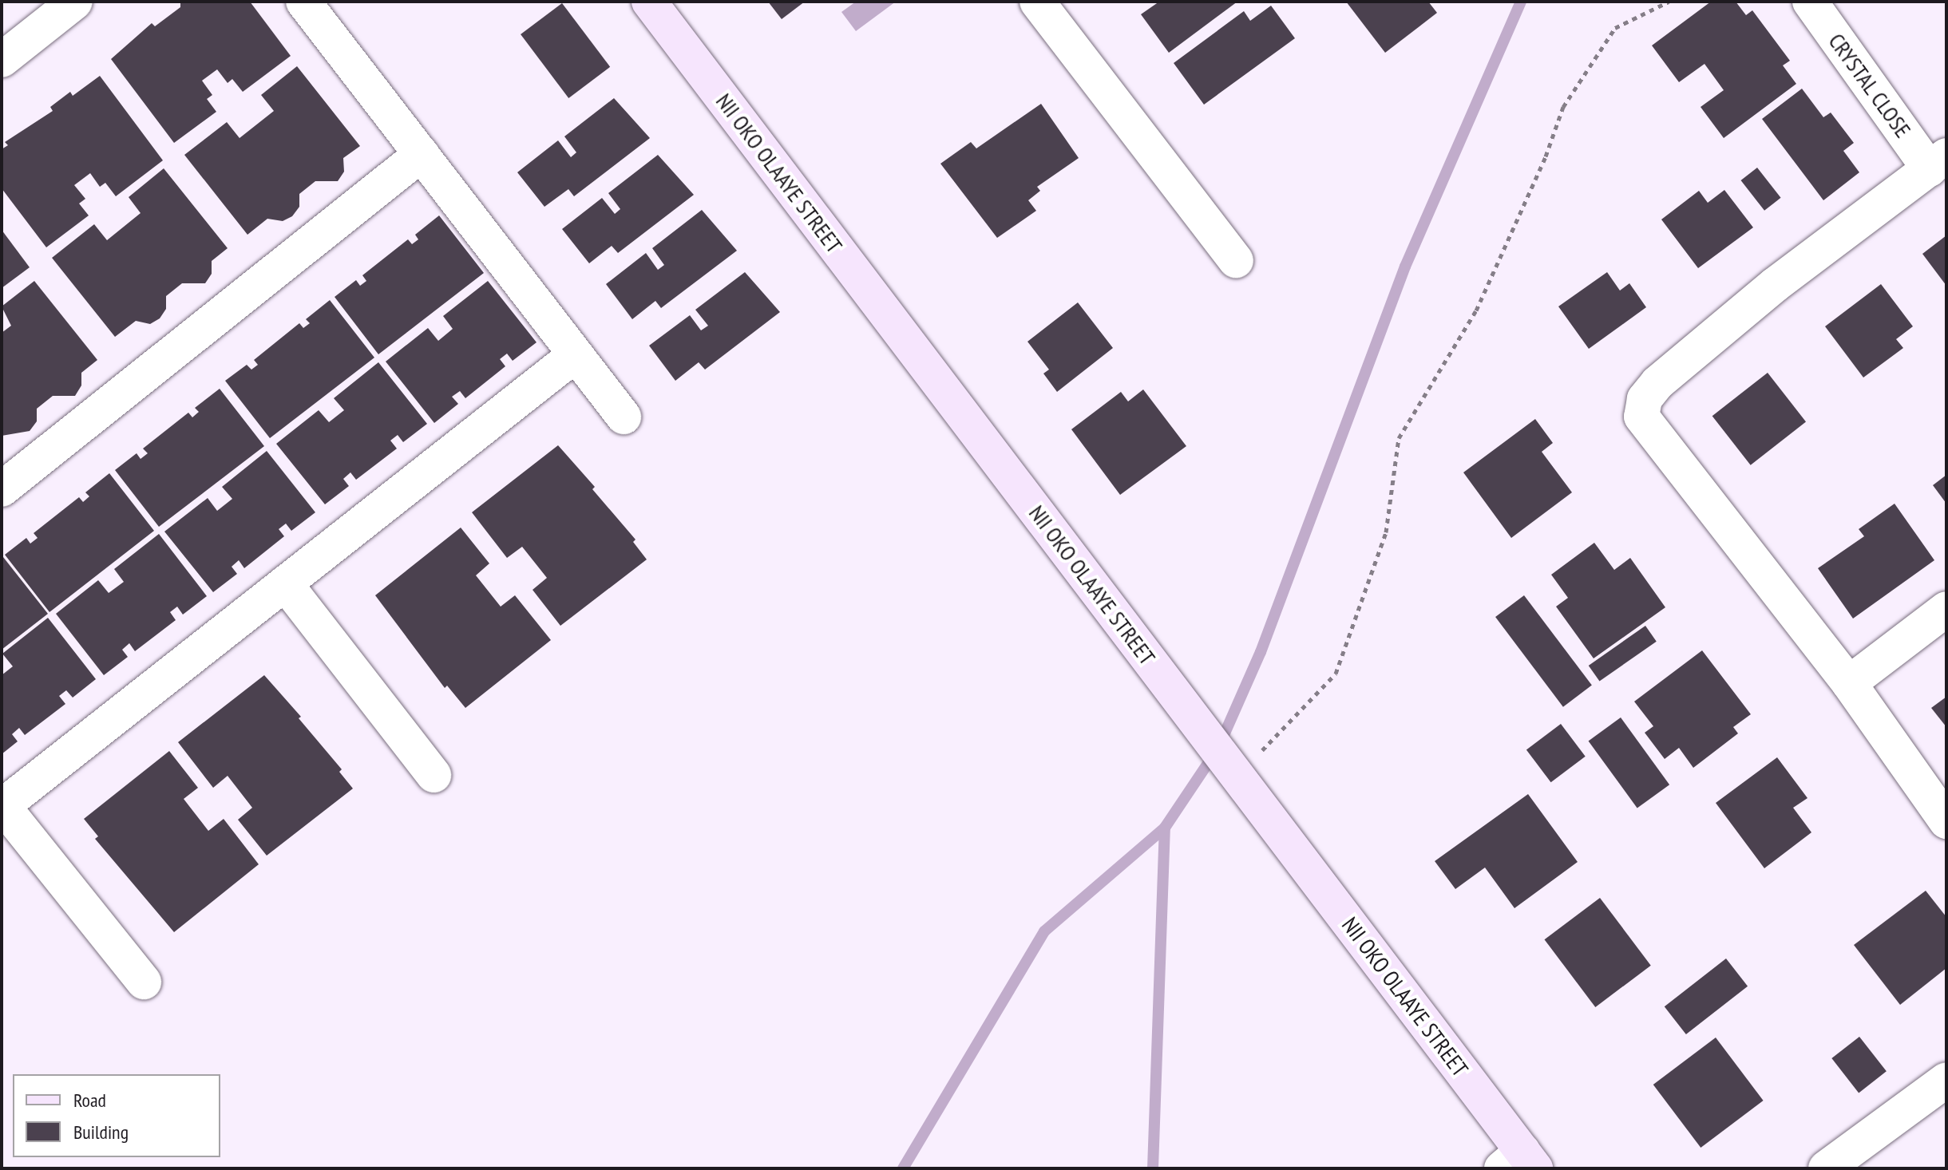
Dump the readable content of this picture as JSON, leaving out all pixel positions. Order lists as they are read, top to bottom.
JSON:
{
  "streets": {
    "street": ["CRYSTAL CLOSE", "NII OKO OLAAYE STREET"]
  },
  "legend": ["Road", "Building"]
}
